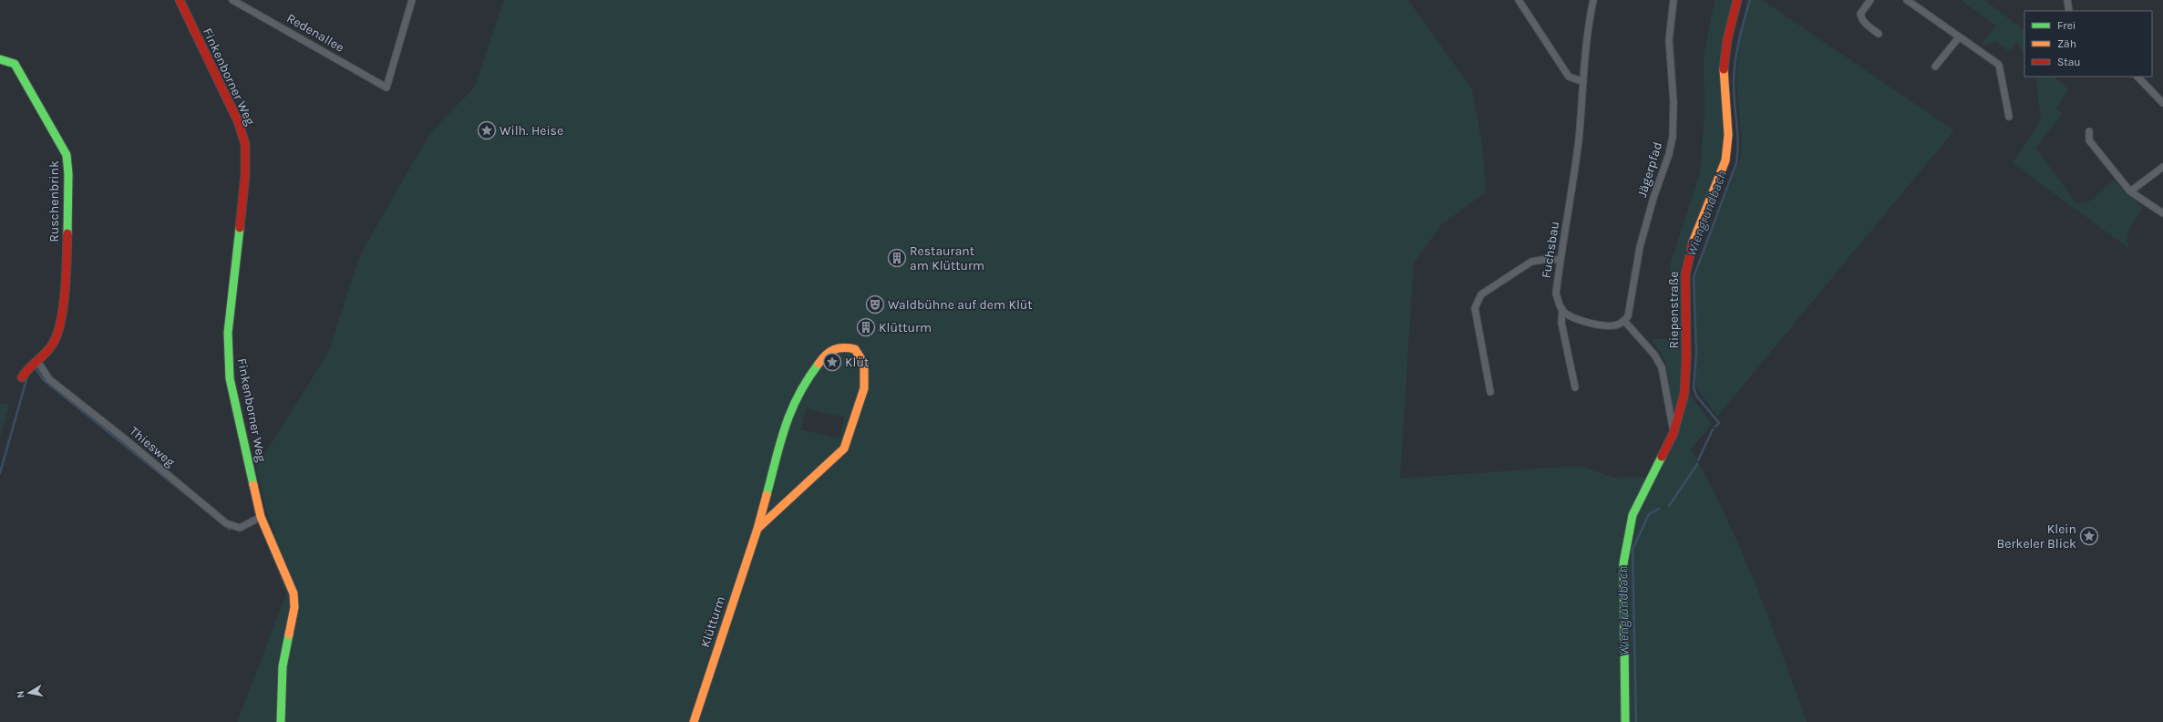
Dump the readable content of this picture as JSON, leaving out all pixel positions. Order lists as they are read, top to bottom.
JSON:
{
  "streets": {
    "street": [
      "Redenallee",
      "Finkenborner Weg",
      "Jägerpfad",
      "Ruschenbrink",
      "Fuchsbau",
      "Riepenstraße",
      "Thiesweg",
      "Klütturm"
    ]
  },
  "crossings": [
    ["Finkenborner Weg", "Thiesweg"],
    ["Ruschenbrink", "Thiesweg"]
  ],
  "water": ["Wiengrundbach"],
  "places": {
    "place": ["Wilh. Heise", "Klüt", "Klein Berkeler Blick"],
    "building": ["Restaurant am Klütturm", "Klütturm"],
    "theatre": ["Waldbühne auf dem Klüt"]
  },
  "legend": ["Frei", "Zäh", "Stau"],
  "north": "left"
}
